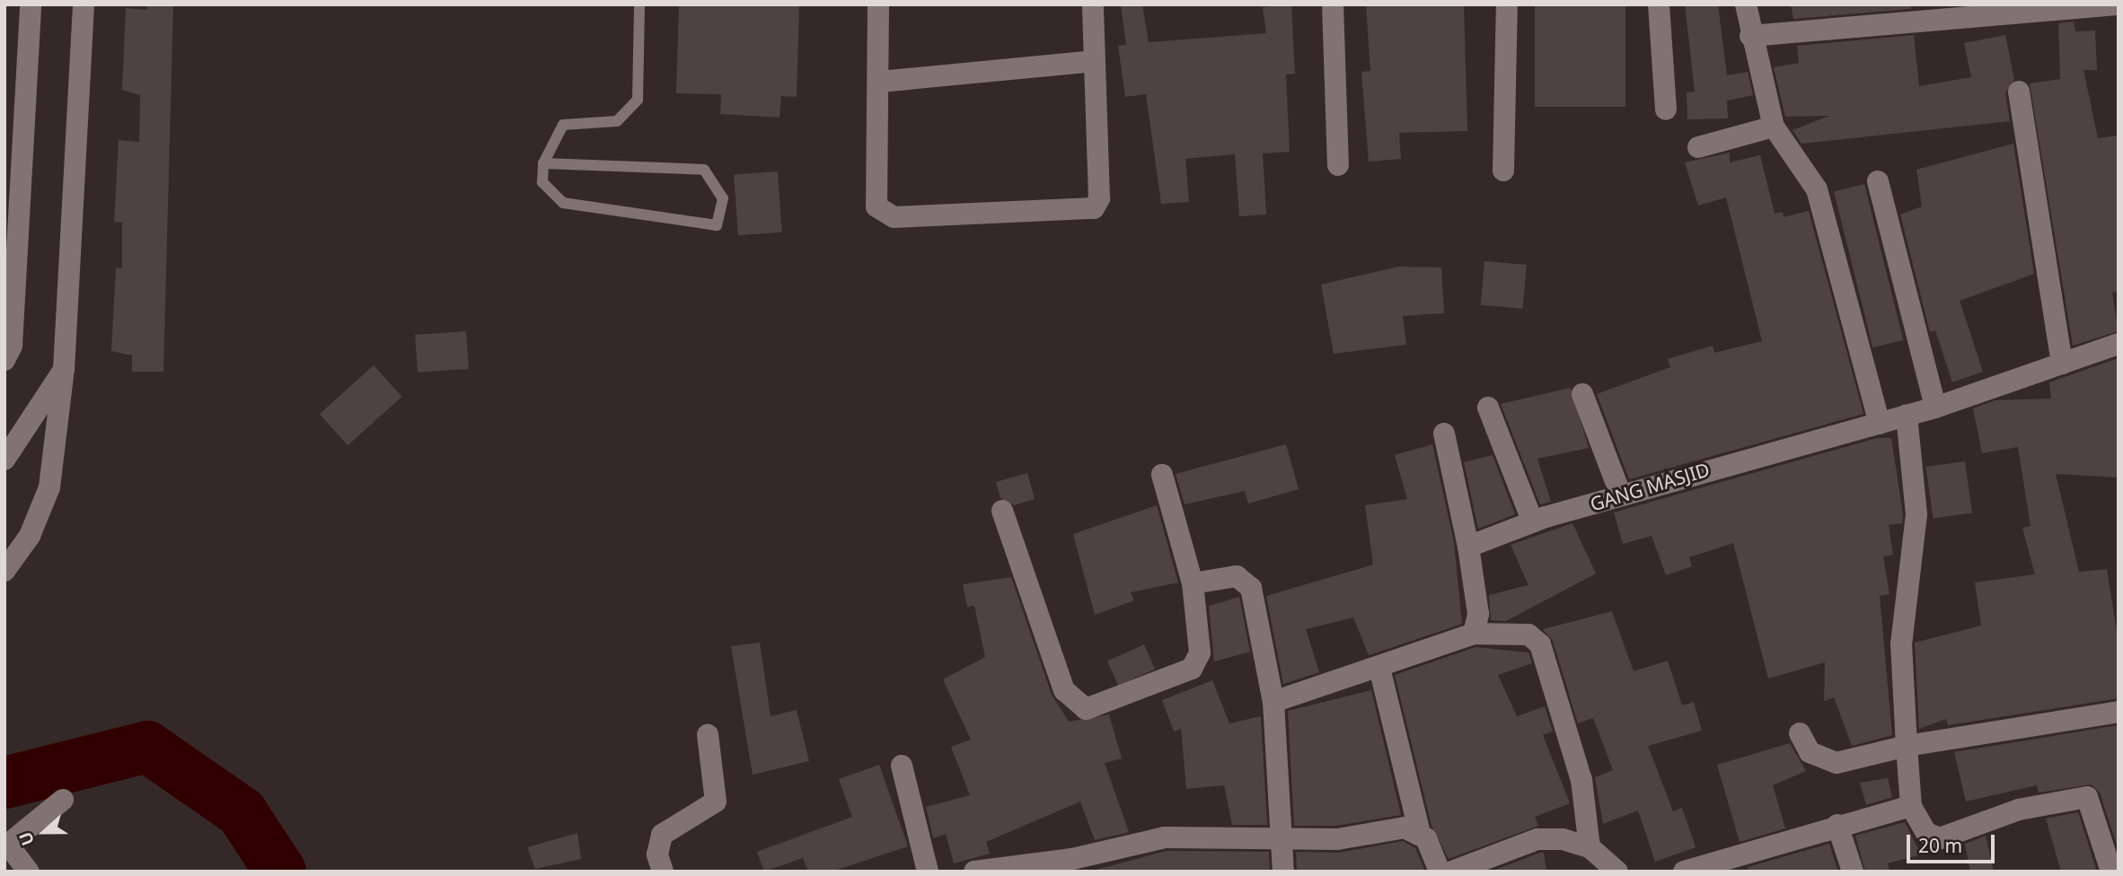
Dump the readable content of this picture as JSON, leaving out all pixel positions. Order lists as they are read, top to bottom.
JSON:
{
  "streets": {
    "street": ["GANG MASJID"]
  },
  "scale_bar": "20 m",
  "north": "left"
}
